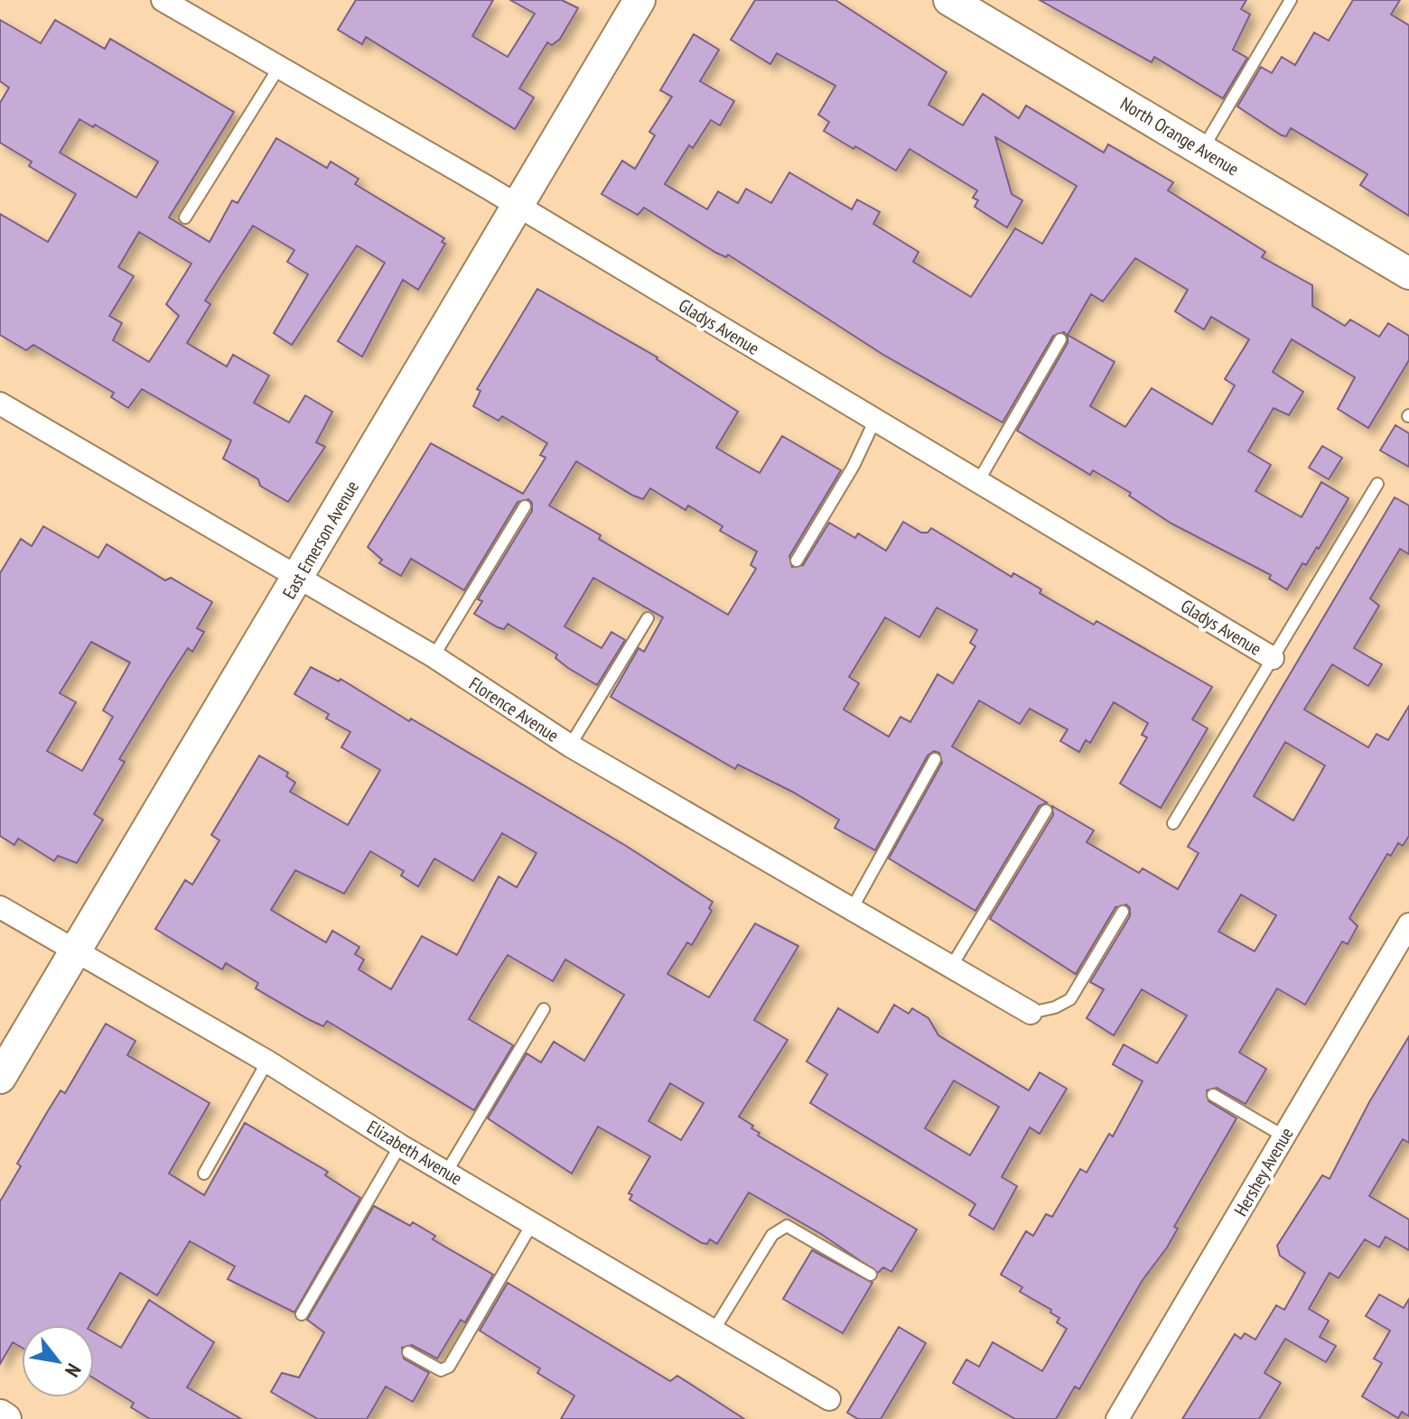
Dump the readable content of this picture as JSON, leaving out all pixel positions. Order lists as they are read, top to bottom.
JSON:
{
  "streets": {
    "street": [
      "North Orange Avenue",
      "Gladys Avenue",
      "East Emerson Avenue",
      "Florence Avenue",
      "Elizabeth Avenue",
      "Hershey Avenue"
    ]
  },
  "crossings": [
    ["Gladys Avenue", "East Emerson Avenue"],
    ["East Emerson Avenue", "Florence Avenue"],
    ["East Emerson Avenue", "Elizabeth Avenue"]
  ],
  "north": "bottom right"
}
